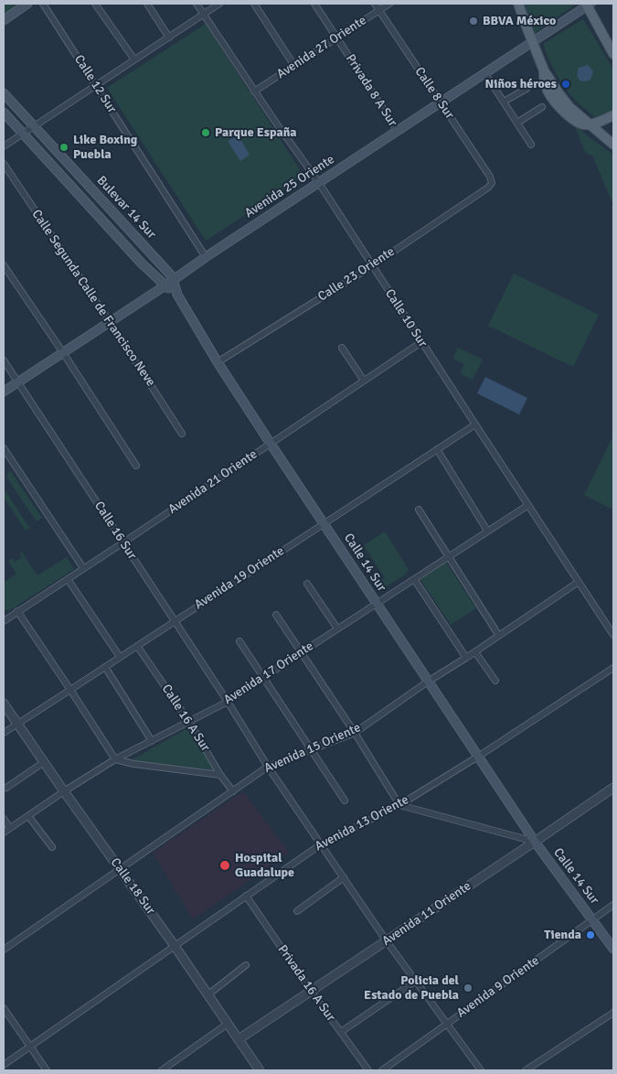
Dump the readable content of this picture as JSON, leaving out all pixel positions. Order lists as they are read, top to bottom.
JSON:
{
  "streets": {
    "main road": ["Avenida 25 Oriente", "Bulevar 14 Sur", "Calle 14 Sur"],
    "street": [
      "Avenida 27 Oriente",
      "Calle 12 Sur",
      "Privada 8 A Sur",
      "Calle 8 Sur",
      "Calle 23 Oriente",
      "Calle Segunda Calle de Francisco Neve",
      "Calle 10 Sur",
      "Avenida 21 Oriente",
      "Calle 16 Sur",
      "Avenida 19 Oriente",
      "Avenida 17 Oriente",
      "Calle 16 A Sur",
      "Avenida 15 Oriente",
      "Avenida 13 Oriente",
      "Calle 18 Sur",
      "Avenida 11 Oriente",
      "Privada 16 A Sur",
      "Avenida 9 Oriente"
    ]
  },
  "crossings": [
    ["Avenida 27 Oriente", "Privada 8 A Sur"],
    ["Avenida 27 Oriente", "Calle 8 Sur"],
    ["Avenida 27 Oriente", "Calle 10 Sur"],
    ["Calle 12 Sur", "Avenida 25 Oriente"],
    ["Privada 8 A Sur", "Avenida 25 Oriente"],
    ["Calle 8 Sur", "Avenida 25 Oriente"],
    ["Calle 8 Sur", "Calle 23 Oriente"],
    ["Avenida 25 Oriente", "Bulevar 14 Sur"],
    ["Avenida 25 Oriente", "Calle Segunda Calle de Francisco Neve"],
    ["Avenida 25 Oriente", "Calle 10 Sur"],
    ["Avenida 25 Oriente", "Calle 16 Sur"],
    ["Avenida 25 Oriente", "Calle 14 Sur"],
    ["Bulevar 14 Sur", "Calle 14 Sur"],
    ["Calle 23 Oriente", "Calle 10 Sur"],
    ["Calle 23 Oriente", "Calle 14 Sur"],
    ["Calle 10 Sur", "Avenida 21 Oriente"],
    ["Calle 10 Sur", "Avenida 19 Oriente"],
    ["Calle 10 Sur", "Avenida 17 Oriente"],
    ["Calle 10 Sur", "Avenida 15 Oriente"],
    ["Avenida 21 Oriente", "Calle 16 Sur"],
    ["Avenida 21 Oriente", "Calle 14 Sur"],
    ["Calle 16 Sur", "Avenida 19 Oriente"],
    ["Calle 16 Sur", "Avenida 17 Oriente"],
    ["Calle 16 Sur", "Avenida 15 Oriente"],
    ["Calle 16 Sur", "Avenida 13 Oriente"],
    ["Calle 16 Sur", "Avenida 11 Oriente"],
    ["Calle 16 Sur", "Avenida 9 Oriente"],
    ["Calle 14 Sur", "Avenida 19 Oriente"],
    ["Calle 14 Sur", "Avenida 17 Oriente"],
    ["Calle 14 Sur", "Avenida 15 Oriente"],
    ["Calle 14 Sur", "Avenida 13 Oriente"],
    ["Calle 14 Sur", "Avenida 11 Oriente"],
    ["Calle 14 Sur", "Avenida 9 Oriente"],
    ["Avenida 19 Oriente", "Calle 16 A Sur"],
    ["Avenida 19 Oriente", "Calle 18 Sur"],
    ["Avenida 17 Oriente", "Calle 16 A Sur"],
    ["Avenida 17 Oriente", "Calle 18 Sur"],
    ["Calle 16 A Sur", "Avenida 15 Oriente"],
    ["Avenida 15 Oriente", "Calle 18 Sur"],
    ["Avenida 13 Oriente", "Calle 18 Sur"],
    ["Avenida 13 Oriente", "Privada 16 A Sur"],
    ["Calle 18 Sur", "Avenida 11 Oriente"],
    ["Avenida 11 Oriente", "Privada 16 A Sur"]
  ],
  "places": [
    "BBVA México",
    "Niños héroes",
    "Parque España",
    "Like Boxing Puebla",
    "Hospital Guadalupe",
    "Tienda",
    "Policia del Estado de Puebla"
  ]
}
